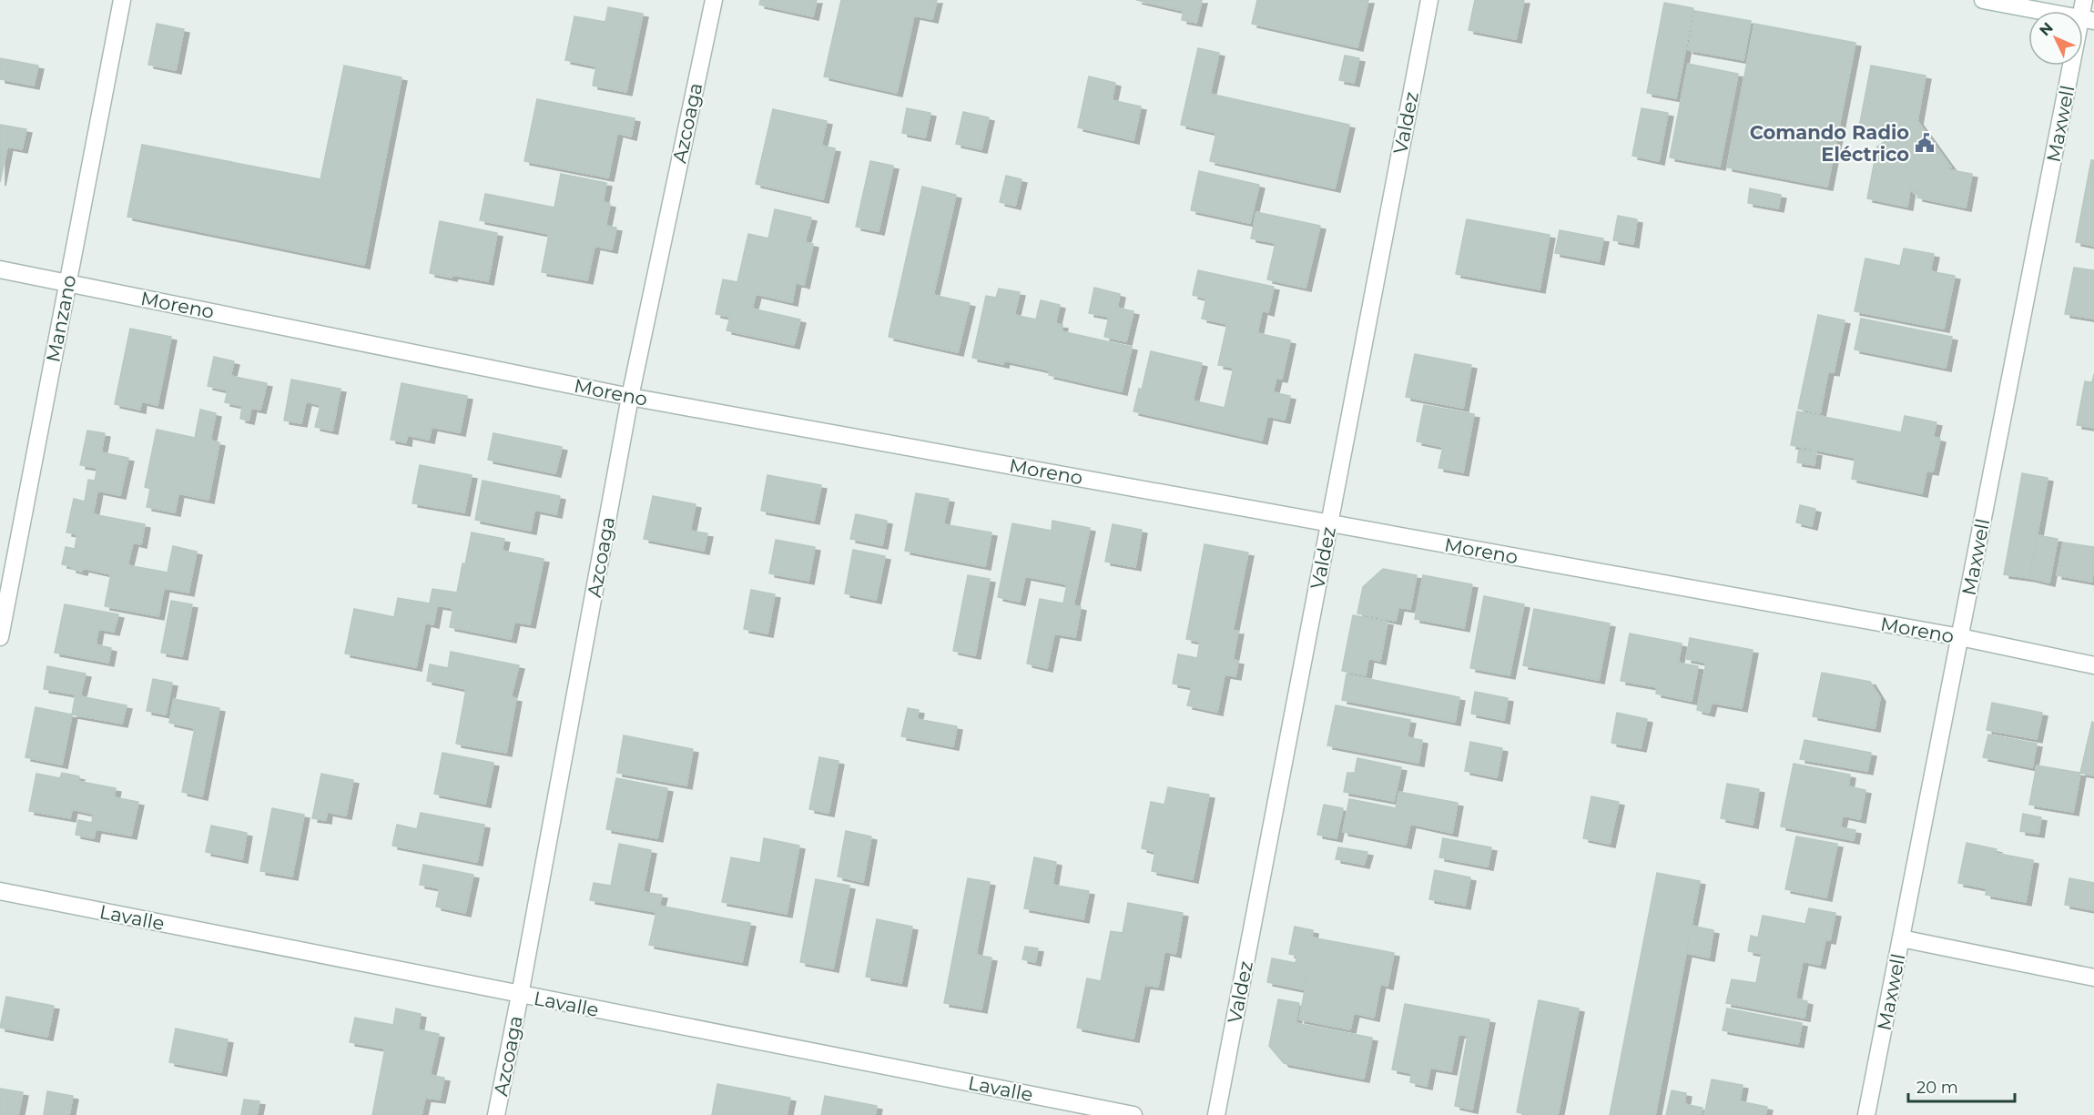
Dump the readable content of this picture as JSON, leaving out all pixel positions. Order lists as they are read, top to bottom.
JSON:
{
  "streets": {
    "street": [
      "Azcoaga",
      "Valdez",
      "Maxwell",
      "Moreno",
      "Manzano",
      "Lavalle"
    ]
  },
  "crossings": [
    ["Azcoaga", "Moreno"],
    ["Azcoaga", "Lavalle"],
    ["Valdez", "Moreno"],
    ["Maxwell", "Moreno"],
    ["Moreno", "Manzano"]
  ],
  "places": {
    "public building": ["Comando Radio Eléctrico"]
  },
  "scale_bar": "20 m",
  "north": "top left"
}
